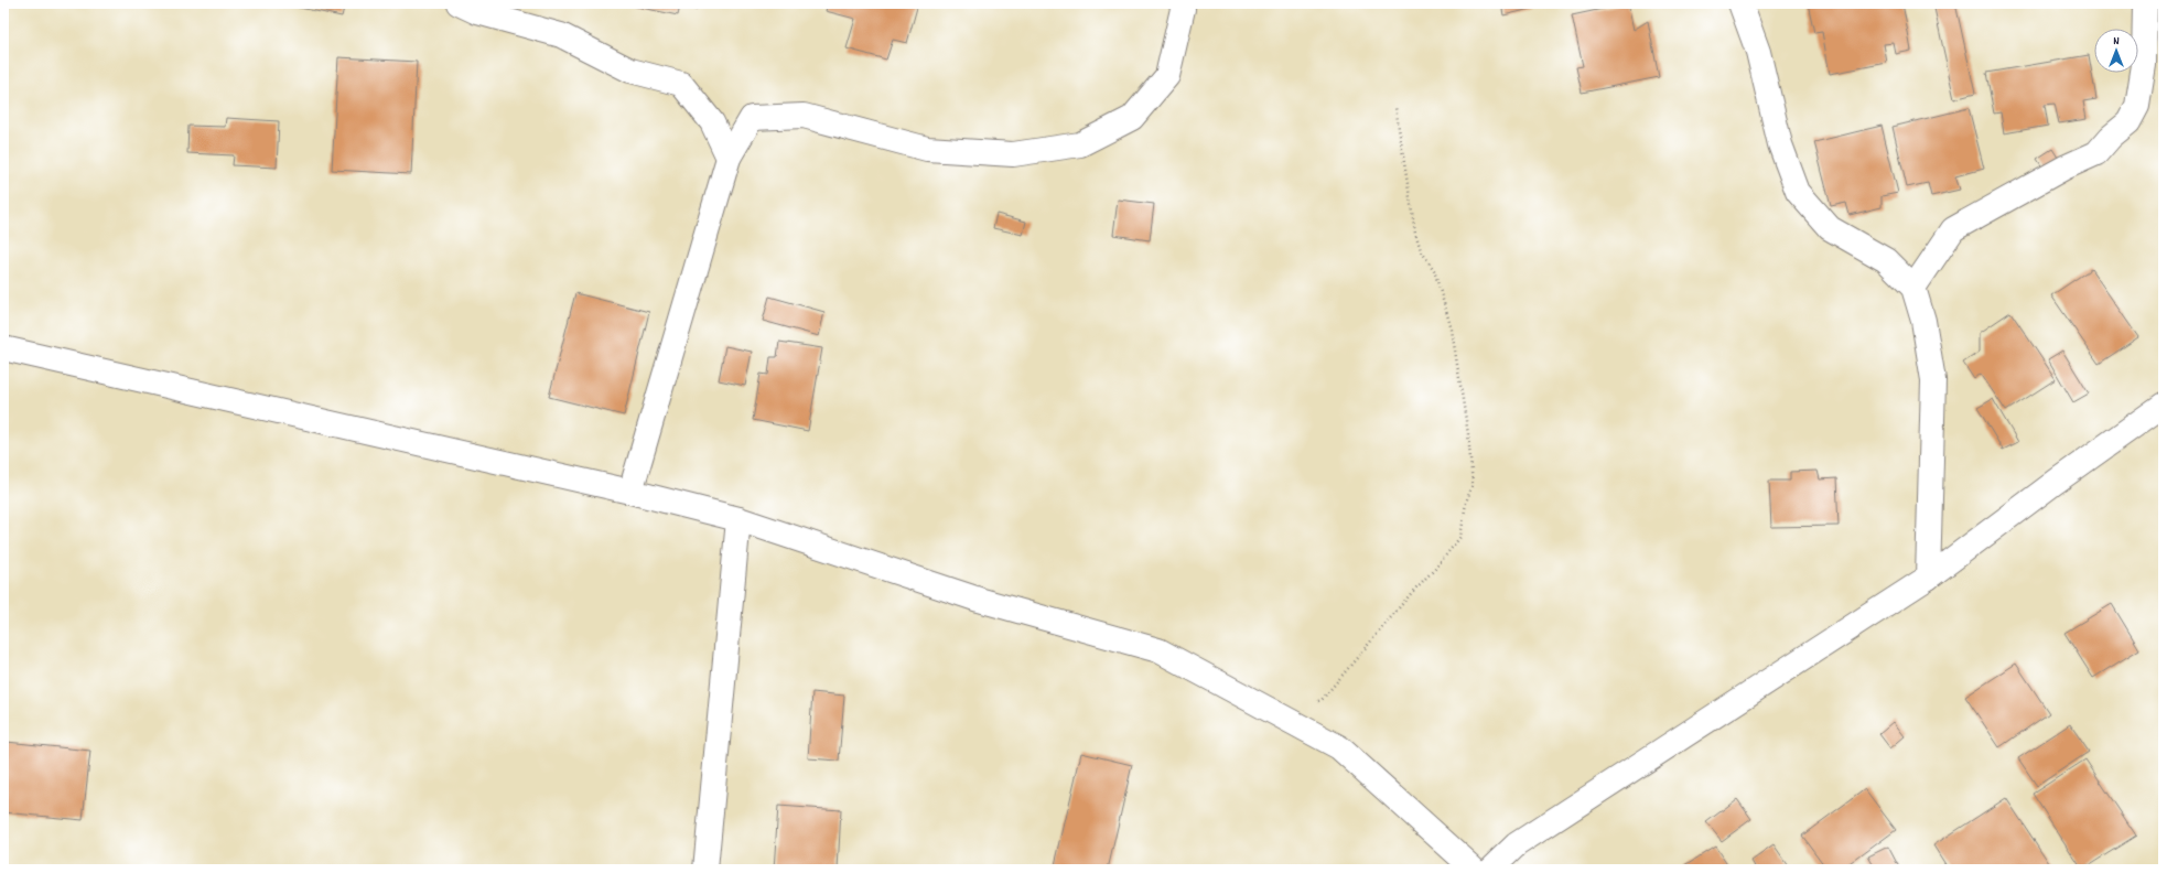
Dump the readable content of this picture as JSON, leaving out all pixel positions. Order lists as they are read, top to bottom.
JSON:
{
  "north": "top"
}
